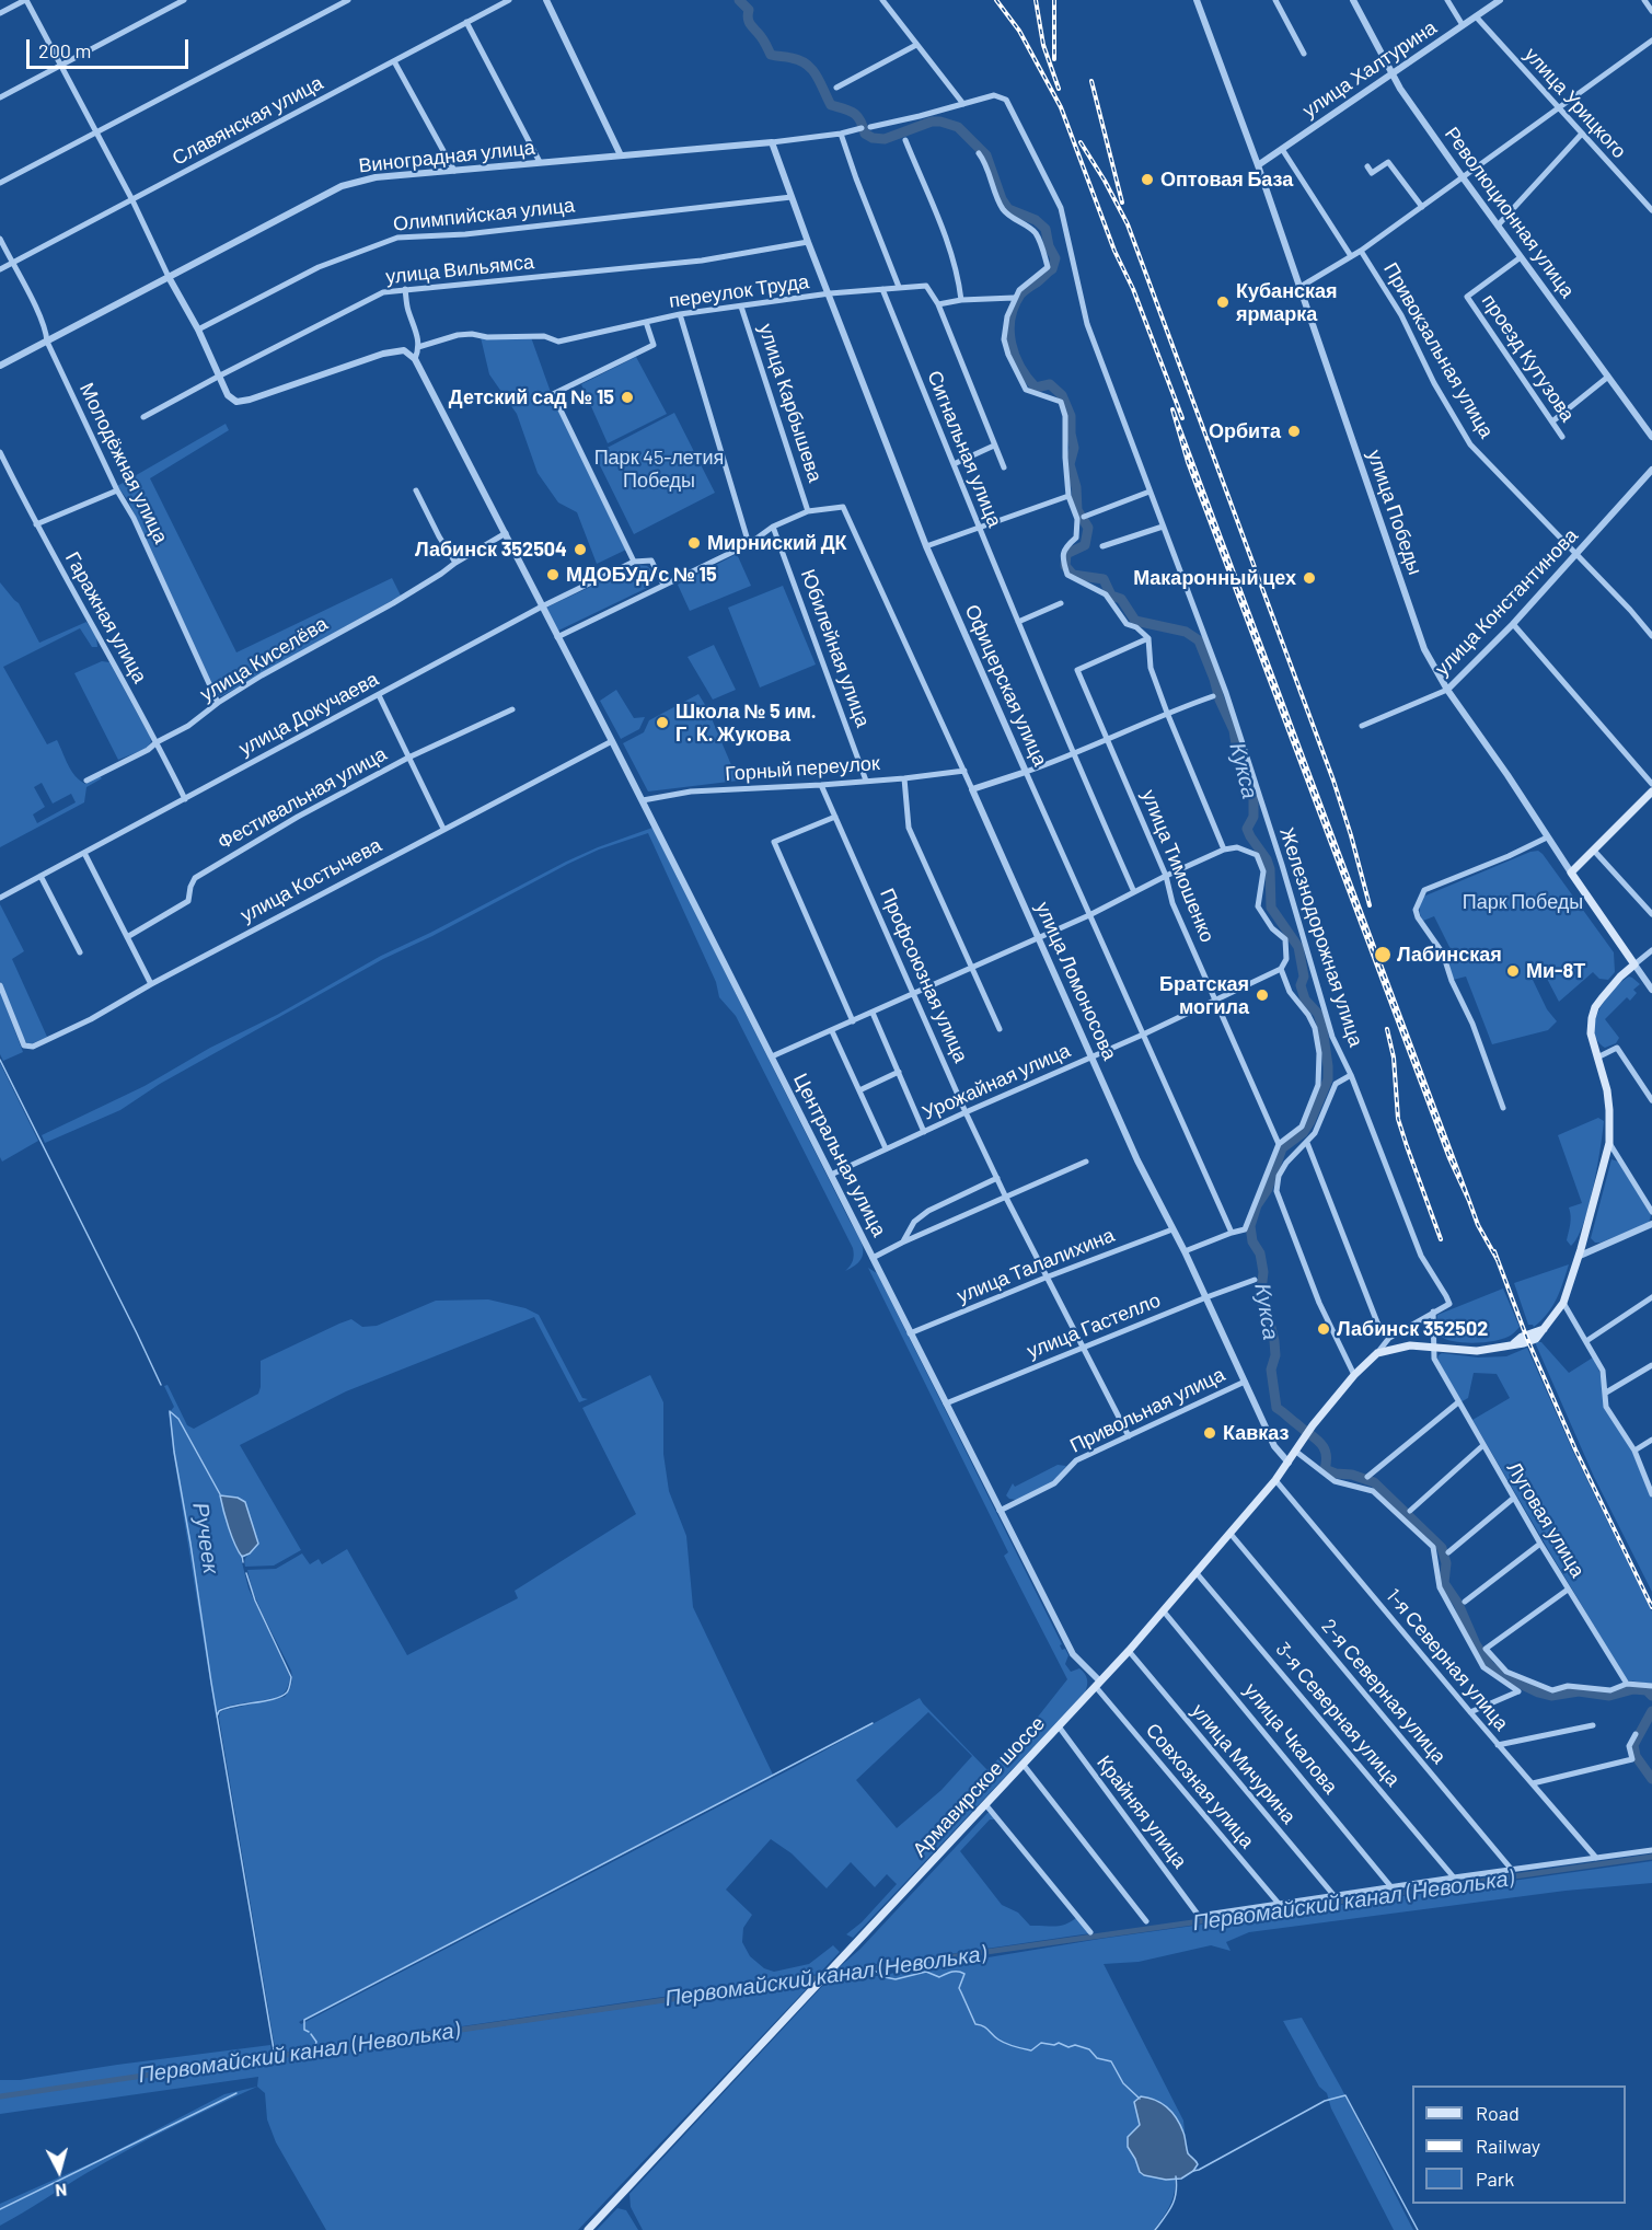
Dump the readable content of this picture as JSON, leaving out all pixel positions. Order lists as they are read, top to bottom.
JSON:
{
  "streets": {
    "main road": ["улица Победы", "Армавирское шоссе"],
    "street": [
      "улица Халтурина",
      "улица Урицкого",
      "Славянская улица",
      "Виноградная улица",
      "Революционная улица",
      "Олимпийская улица",
      "улица Вильямса",
      "переулок Труда",
      "Привокзальная улица",
      "проезд Кутузова",
      "улица Карбышева",
      "Сигнальная улица",
      "Молодёжная улица",
      "улица Константинова",
      "Гаражная улица",
      "Юбилейная улица",
      "улица Киселёва",
      "Офицерская улица",
      "улица Докучаева",
      "Горный переулок",
      "Фестивальная улица",
      "улица Тимошенко",
      "улица Костычева",
      "Железнодорожная улица",
      "Профсоюзная улица",
      "улица Ломоносова",
      "Урожайная улица",
      "Центральная улица",
      "улица Талалихина",
      "улица Гастелло",
      "Привольная улица",
      "Луговая улица",
      "1-я Северная улица",
      "2-я Северная улица",
      "3-я Северная улица",
      "улица Чкалова",
      "улица Мичурина",
      "Совхозная улица",
      "Крайняя улица"
    ]
  },
  "crossings": [
    ["улица Халтурина", "улица Урицкого"],
    ["улица Халтурина", "Революционная улица"],
    ["улица Халтурина", "улица Победы"],
    ["Славянская улица", "Молодёжная улица"],
    ["Виноградная улица", "Молодёжная улица"],
    ["Виноградная улица", "Офицерская улица"],
    ["Революционная улица", "проезд Кутузова"],
    ["Олимпийская улица", "Офицерская улица"],
    ["улица Вильямса", "Офицерская улица"],
    ["переулок Труда", "улица Карбышева"],
    ["переулок Труда", "Сигнальная улица"],
    ["переулок Труда", "Офицерская улица"],
    ["Привокзальная улица", "улица Константинова"],
    ["улица Карбышева", "улица Ломоносова"],
    ["Молодёжная улица", "улица Киселёва"],
    ["улица Победы", "улица Константинова"],
    ["Гаражная улица", "улица Киселёва"],
    ["Гаражная улица", "улица Докучаева"],
    ["Юбилейная улица", "Горный переулок"],
    ["улица Киселёва", "Центральная улица"],
    ["Офицерская улица", "Урожайная улица"],
    ["улица Докучаева", "Центральная улица"],
    ["Горный переулок", "Профсоюзная улица"],
    ["Горный переулок", "улица Ломоносова"],
    ["Горный переулок", "Центральная улица"],
    ["улица Тимошенко", "Железнодорожная улица"],
    ["улица Тимошенко", "Урожайная улица"],
    ["улица Костычева", "Центральная улица"],
    ["Железнодорожная улица", "Урожайная улица"],
    ["Железнодорожная улица", "Армавирское шоссе"],
    ["Профсоюзная улица", "Урожайная улица"],
    ["Профсоюзная улица", "улица Талалихина"],
    ["Профсоюзная улица", "улица Гастелло"],
    ["Профсоюзная улица", "Привольная улица"],
    ["улица Ломоносова", "Урожайная улица"],
    ["улица Ломоносова", "улица Талалихина"],
    ["улица Ломоносова", "улица Гастелло"],
    ["улица Ломоносова", "Привольная улица"],
    ["улица Ломоносова", "Армавирское шоссе"],
    ["Урожайная улица", "Центральная улица"],
    ["Центральная улица", "улица Талалихина"],
    ["Центральная улица", "улица Гастелло"],
    ["Центральная улица", "Привольная улица"],
    ["Центральная улица", "Совхозная улица"],
    ["Центральная улица", "Армавирское шоссе"],
    ["Луговая улица", "Армавирское шоссе"],
    ["1-я Северная улица", "Армавирское шоссе"],
    ["2-я Северная улица", "Армавирское шоссе"],
    ["3-я Северная улица", "Армавирское шоссе"],
    ["улица Чкалова", "Армавирское шоссе"],
    ["улица Мичурина", "Армавирское шоссе"],
    ["Совхозная улица", "Армавирское шоссе"],
    ["Совхозная улица", "Крайняя улица"],
    ["Армавирское шоссе", "Крайняя улица"]
  ],
  "water": ["Кукса", "Ручеек", "Первомайский канал (Неволька)"],
  "parks": ["Парк 45-летия Победы", "Парк Победы"],
  "places": [
    "Оптовая База",
    "Кубанская ярмарка",
    "Детский сад № 15",
    "Орбита",
    "Мирниский ДК",
    "Лабинск 352504",
    "МДОБУд/с № 15",
    "Макаронный цех",
    "Школа № 5 им. Г. К. Жукова",
    "Лабинская",
    "Ми-8Т",
    "Братская могила",
    "Лабинск 352502",
    "Кавказ"
  ],
  "legend": ["Road", "Railway", "Park"],
  "scale_bar": "200 m",
  "north": "bottom"
}
